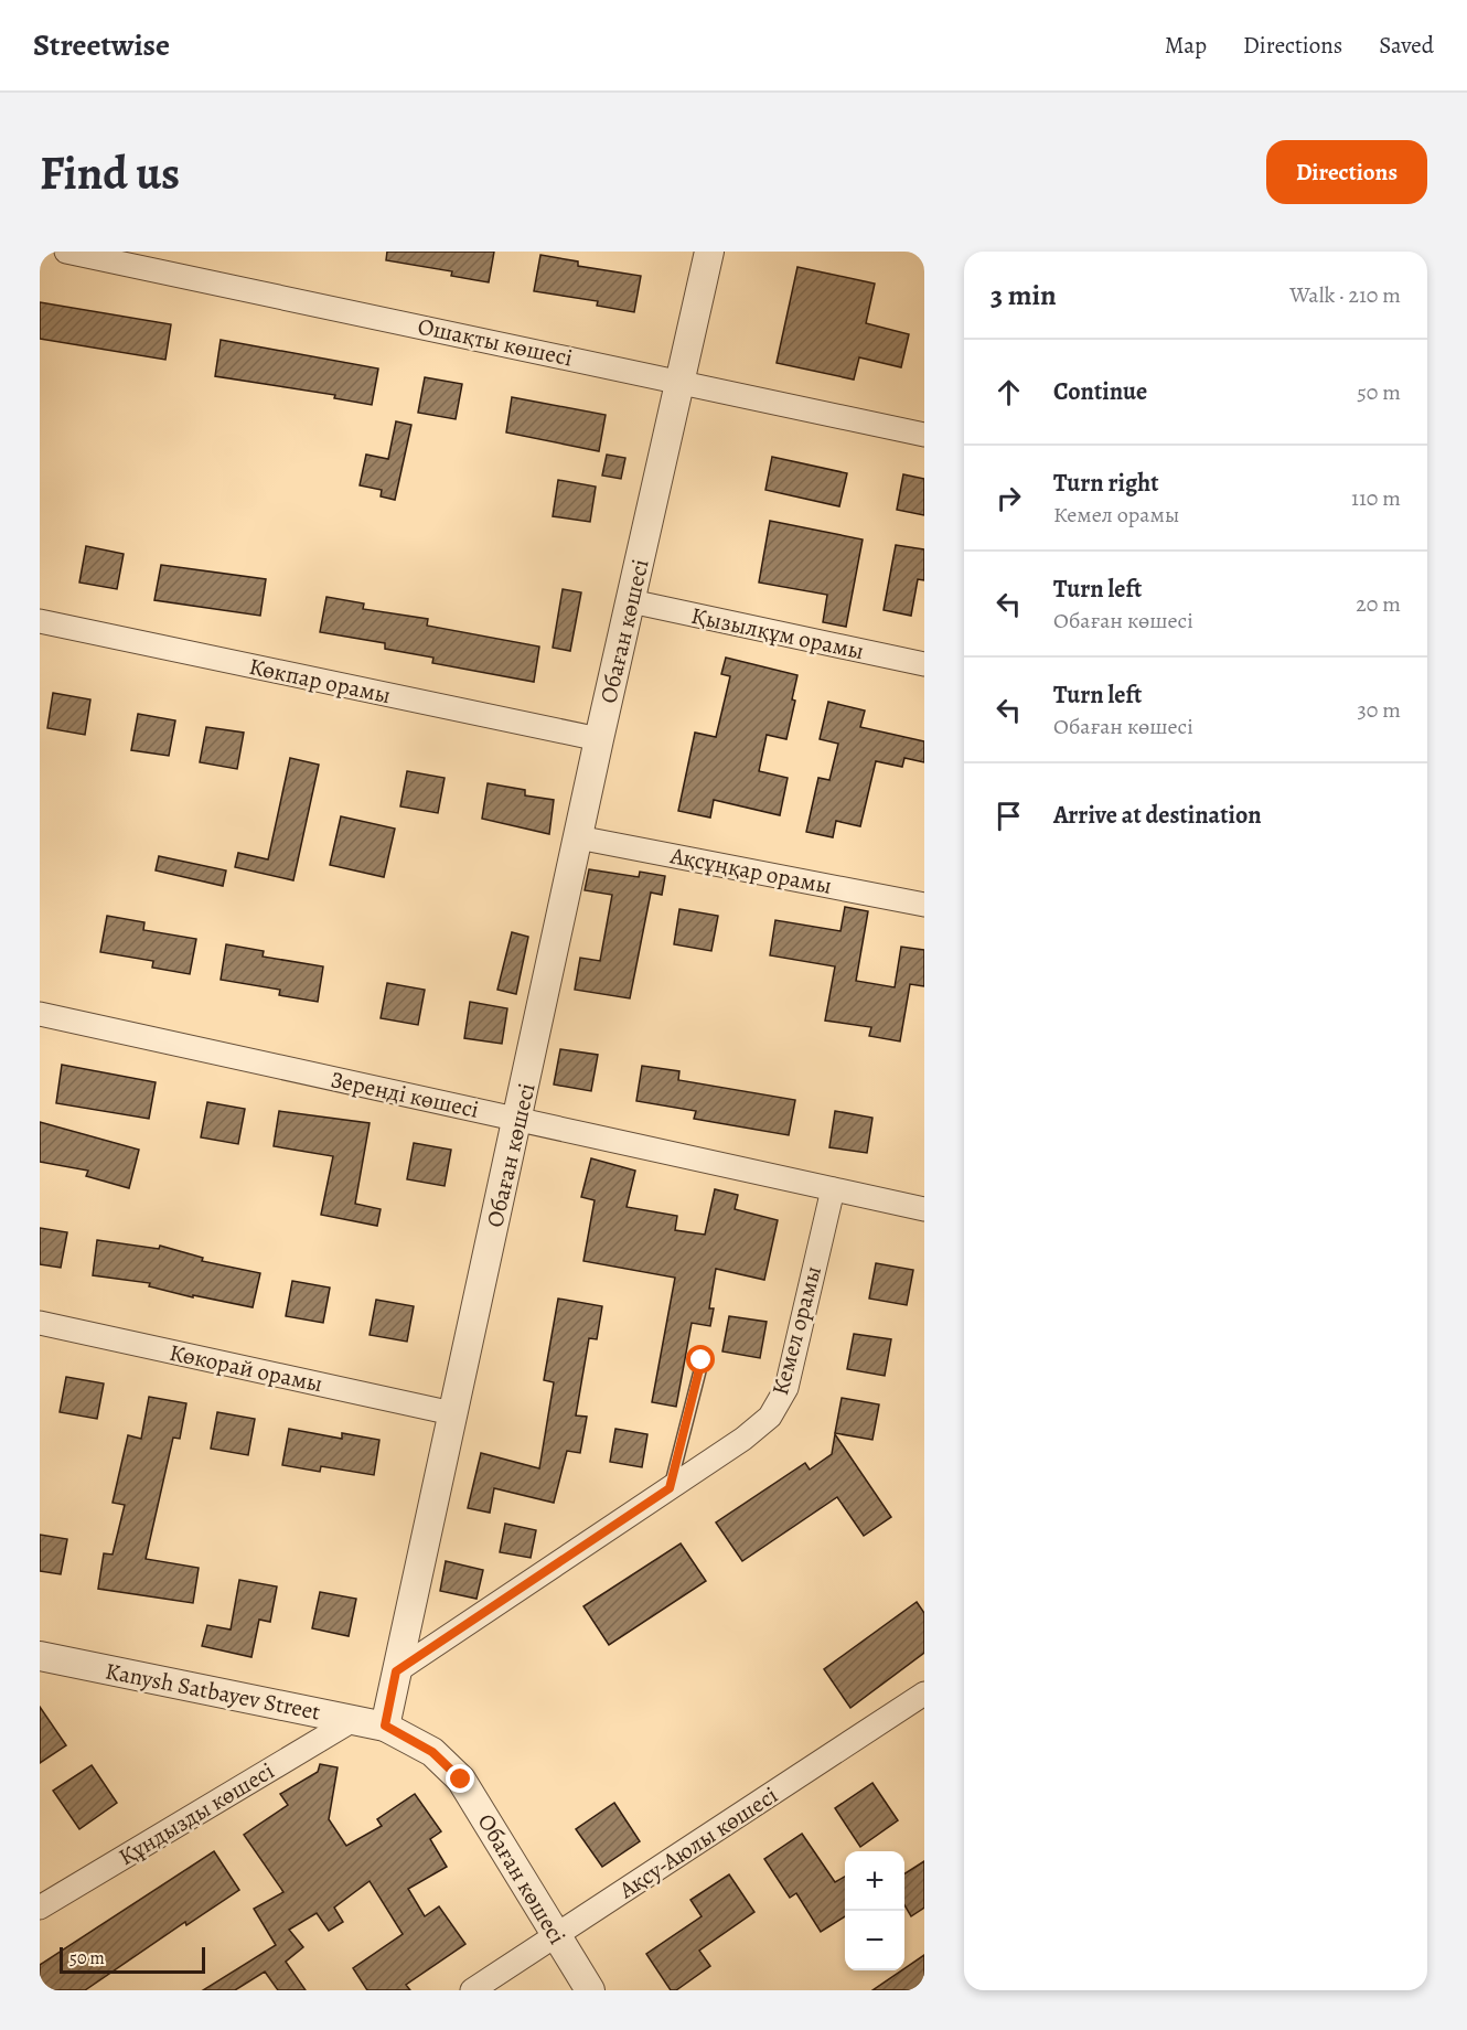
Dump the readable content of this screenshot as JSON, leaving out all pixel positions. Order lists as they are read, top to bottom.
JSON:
{
  "streets": {
    "street": [
      "Ошақты көшесі",
      "Обаған көшесі",
      "Қызылқұм орамы",
      "Көкпар орамы",
      "Ақсұңқар орамы",
      "Зеренді көшесі",
      "Кемел орамы",
      "Көкорай орамы",
      "Kanysh Satbayev Street",
      "Құндызды көшесі",
      "Ақсу-Аюлы көшесі"
    ]
  },
  "crossings": [
    ["Ошақты көшесі", "Обаған көшесі"],
    ["Обаған көшесі", "Қызылқұм орамы"],
    ["Обаған көшесі", "Көкпар орамы"],
    ["Обаған көшесі", "Ақсұңқар орамы"],
    ["Обаған көшесі", "Зеренді көшесі"],
    ["Обаған көшесі", "Кемел орамы"],
    ["Обаған көшесі", "Көкорай орамы"],
    ["Обаған көшесі", "Kanysh Satbayev Street"],
    ["Обаған көшесі", "Ақсу-Аюлы көшесі"],
    ["Зеренді көшесі", "Кемел орамы"],
    ["Kanysh Satbayev Street", "Құндызды көшесі"]
  ],
  "scale_bar": "50 m",
  "page": {
    "header": "Streetwise",
    "nav": ["Map", "Directions", "Saved"],
    "buttons": "Directions",
    "title": "Find us",
    "heading": ["3 min", "Walk · 210 m"],
    "list": [
      ["Continue", "50 m"],
      ["Turn right", "Кемел орамы", "110 m"],
      ["Turn left", "Обаған көшесі", "20 m"],
      ["Turn left", "Обаған көшесі", "30 m"],
      "Arrive at destination"
    ],
    "map_buttons": ["+", "−"],
    "scale": "50 m"
  }
}
